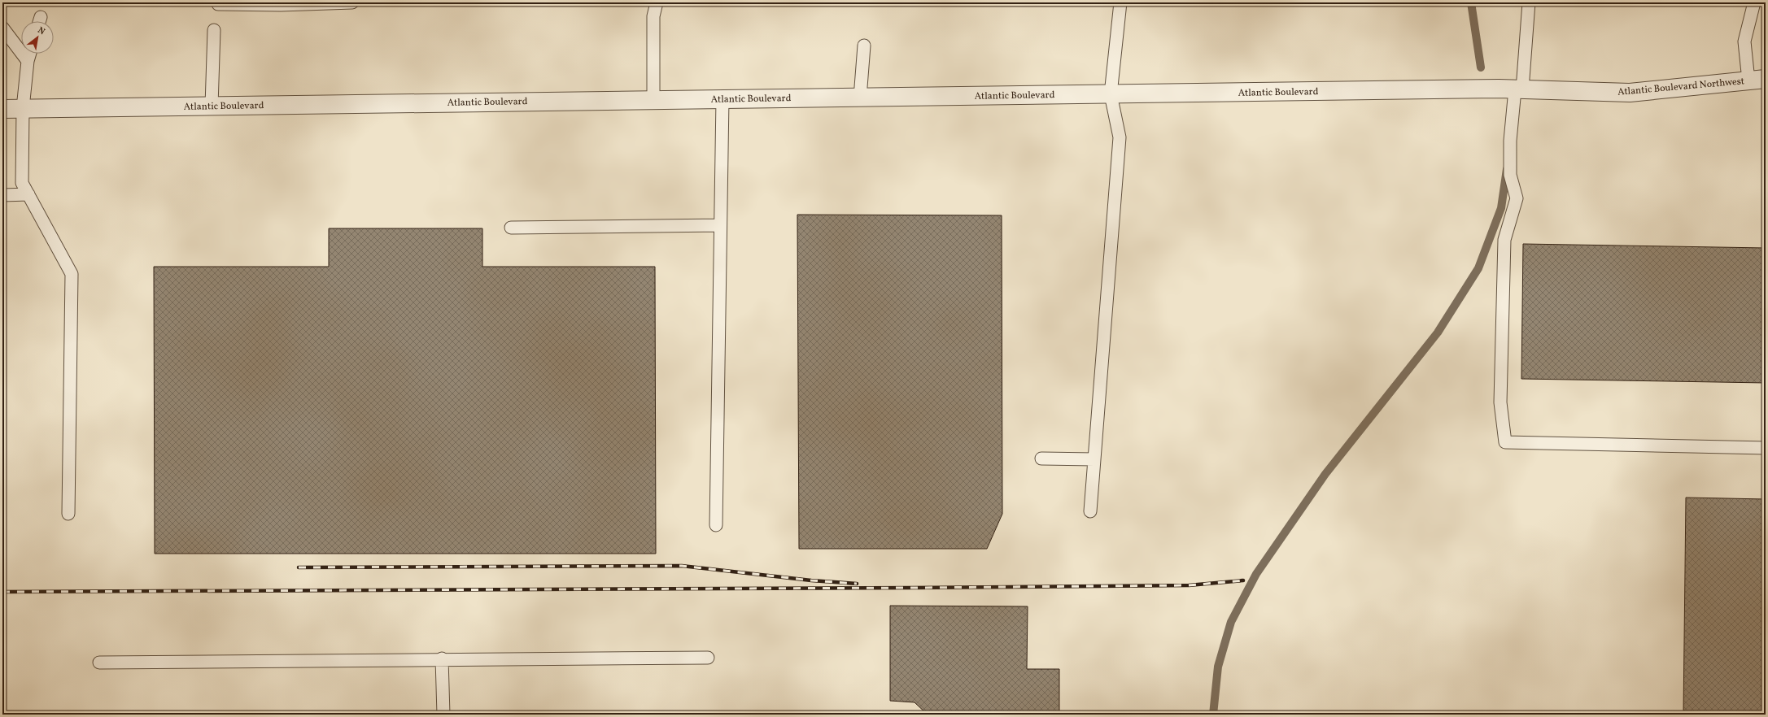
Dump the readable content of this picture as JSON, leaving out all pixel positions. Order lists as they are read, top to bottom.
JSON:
{
  "streets": {
    "street": ["Atlantic Boulevard Northwest", "Atlantic Boulevard"]
  },
  "crossings": [
    ["Atlantic Boulevard Northwest", "Atlantic Boulevard"]
  ],
  "north": "top right"
}
